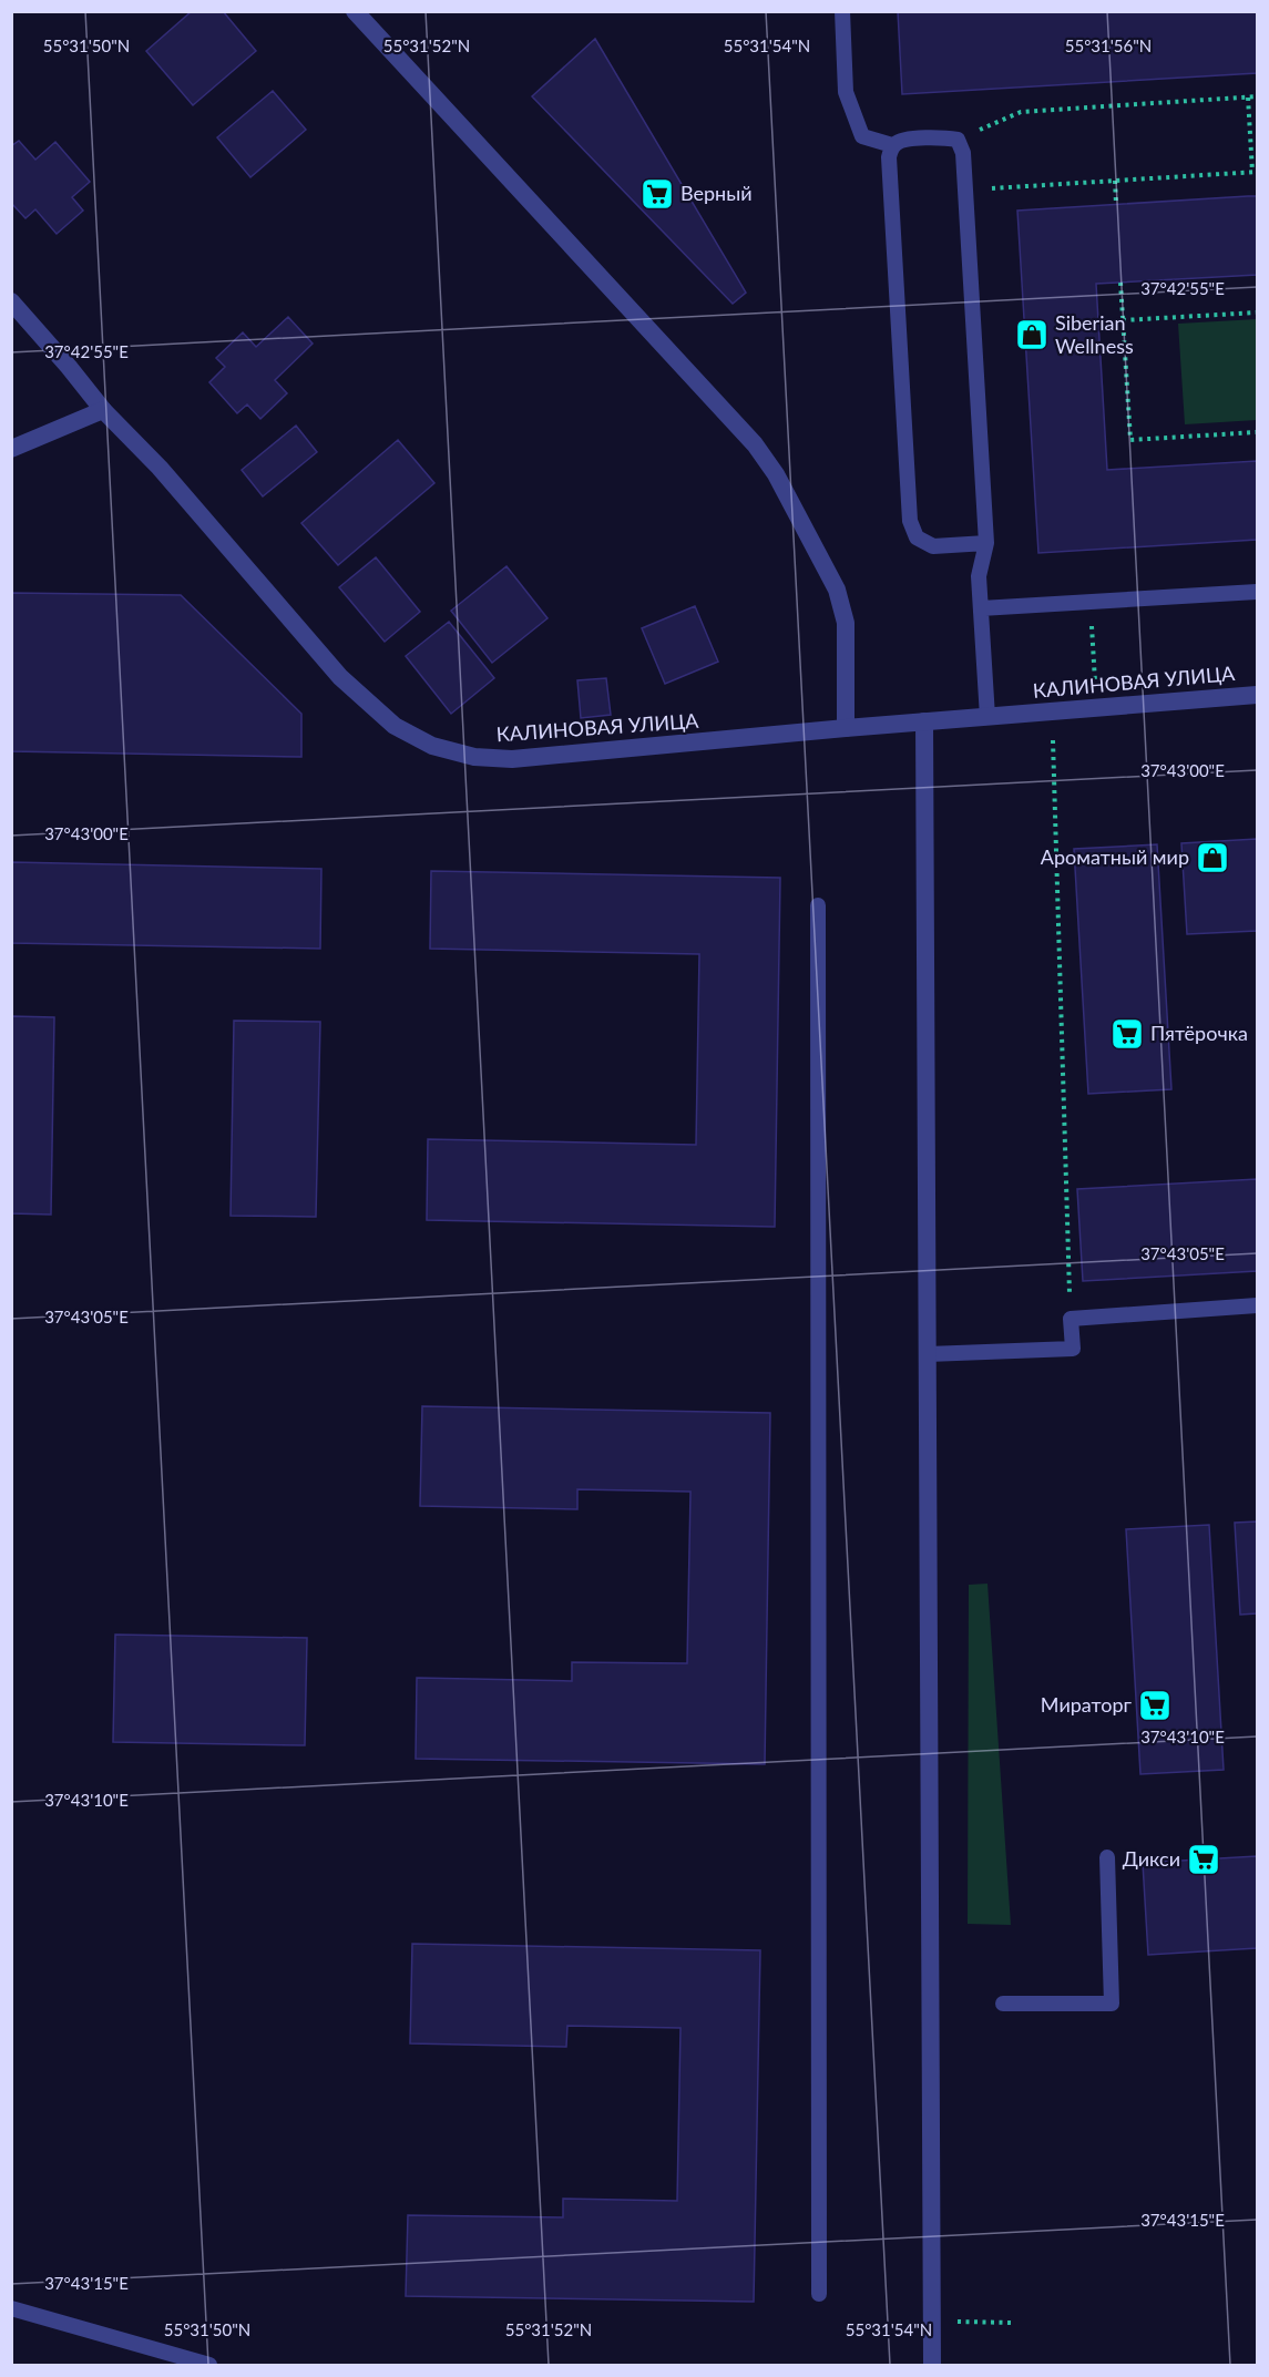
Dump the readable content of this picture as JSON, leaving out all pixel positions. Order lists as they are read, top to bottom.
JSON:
{
  "streets": {
    "street": ["КАЛИНОВАЯ УЛИЦА"]
  },
  "places": {
    "supermarket": [
      "Верный",
      "Пятёрочка",
      "Мираторг",
      "Дикси"
    ],
    "shop": ["Siberian Wellness", "Ароматный мир"]
  },
  "coordinates": [
    "55°31'50\"N",
    "55°31'52\"N",
    "55°31'54\"N",
    "55°31'56\"N",
    "37°42'55\"E",
    "37°43'00\"E",
    "37°43'05\"E",
    "37°43'10\"E",
    "37°43'15\"E"
  ]
}
